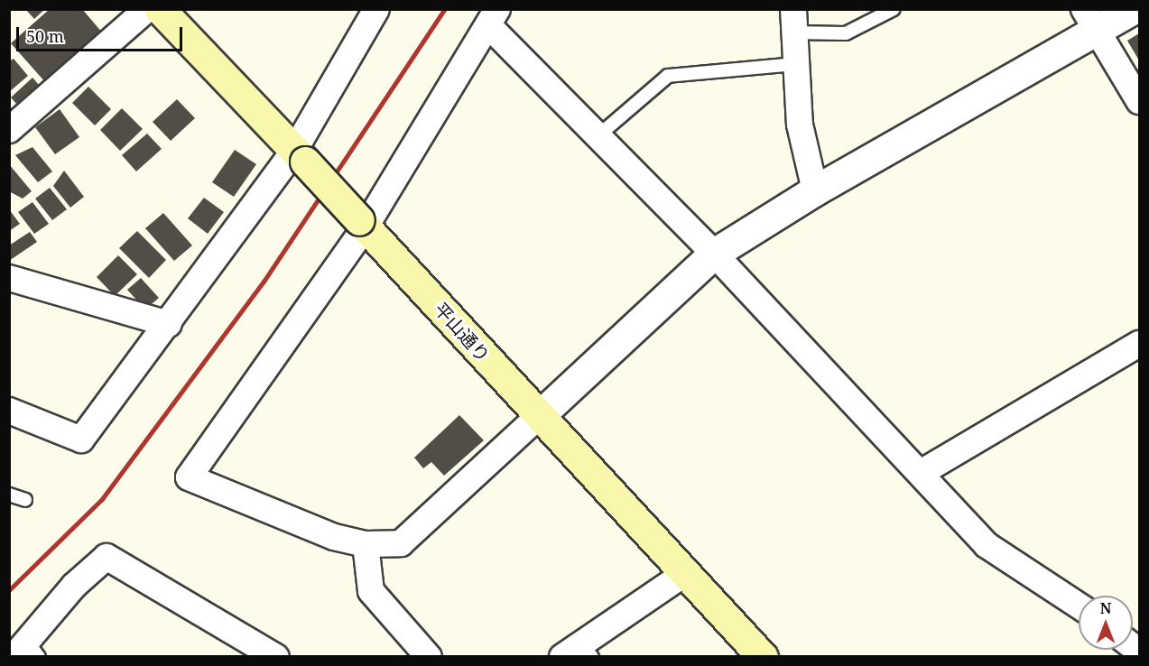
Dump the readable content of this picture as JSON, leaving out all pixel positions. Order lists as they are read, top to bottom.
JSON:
{
  "streets": {
    "main road": ["平山通り"]
  },
  "scale_bar": "50 m",
  "north": "top"
}
